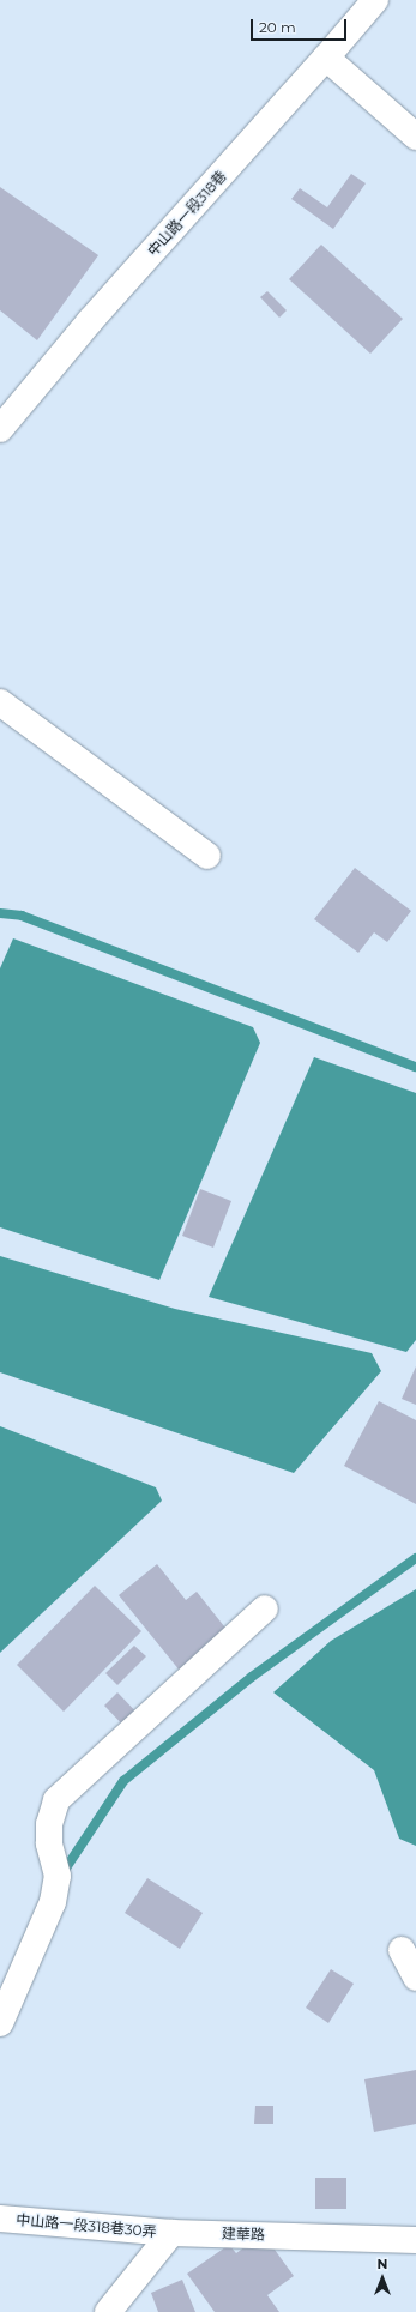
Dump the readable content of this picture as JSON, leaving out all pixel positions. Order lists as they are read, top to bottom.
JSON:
{
  "streets": {
    "street": ["中山路一段318巷", "中山路一段318巷30弄", "建華路"]
  },
  "crossings": [
    ["中山路一段318巷30弄", "建華路"]
  ],
  "scale_bar": "20 m",
  "north": "top"
}
